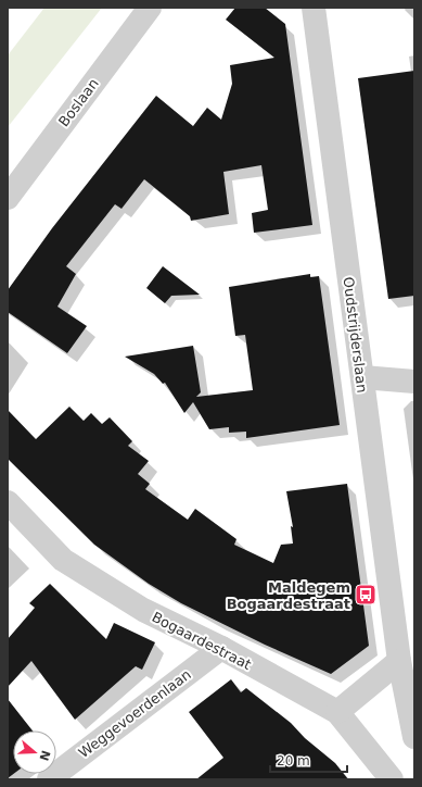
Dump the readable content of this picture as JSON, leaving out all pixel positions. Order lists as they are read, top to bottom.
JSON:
{
  "streets": {
    "street": [
      "Boslaan",
      "Oudstrijderslaan",
      "Bogaardestraat",
      "Weggevoerdenlaan"
    ]
  },
  "crossings": [
    ["Bogaardestraat", "Weggevoerdenlaan"]
  ],
  "places": {
    "bus stop": ["Maldegem Bogaardestraat"]
  },
  "scale_bar": "20 m",
  "north": "right"
}
